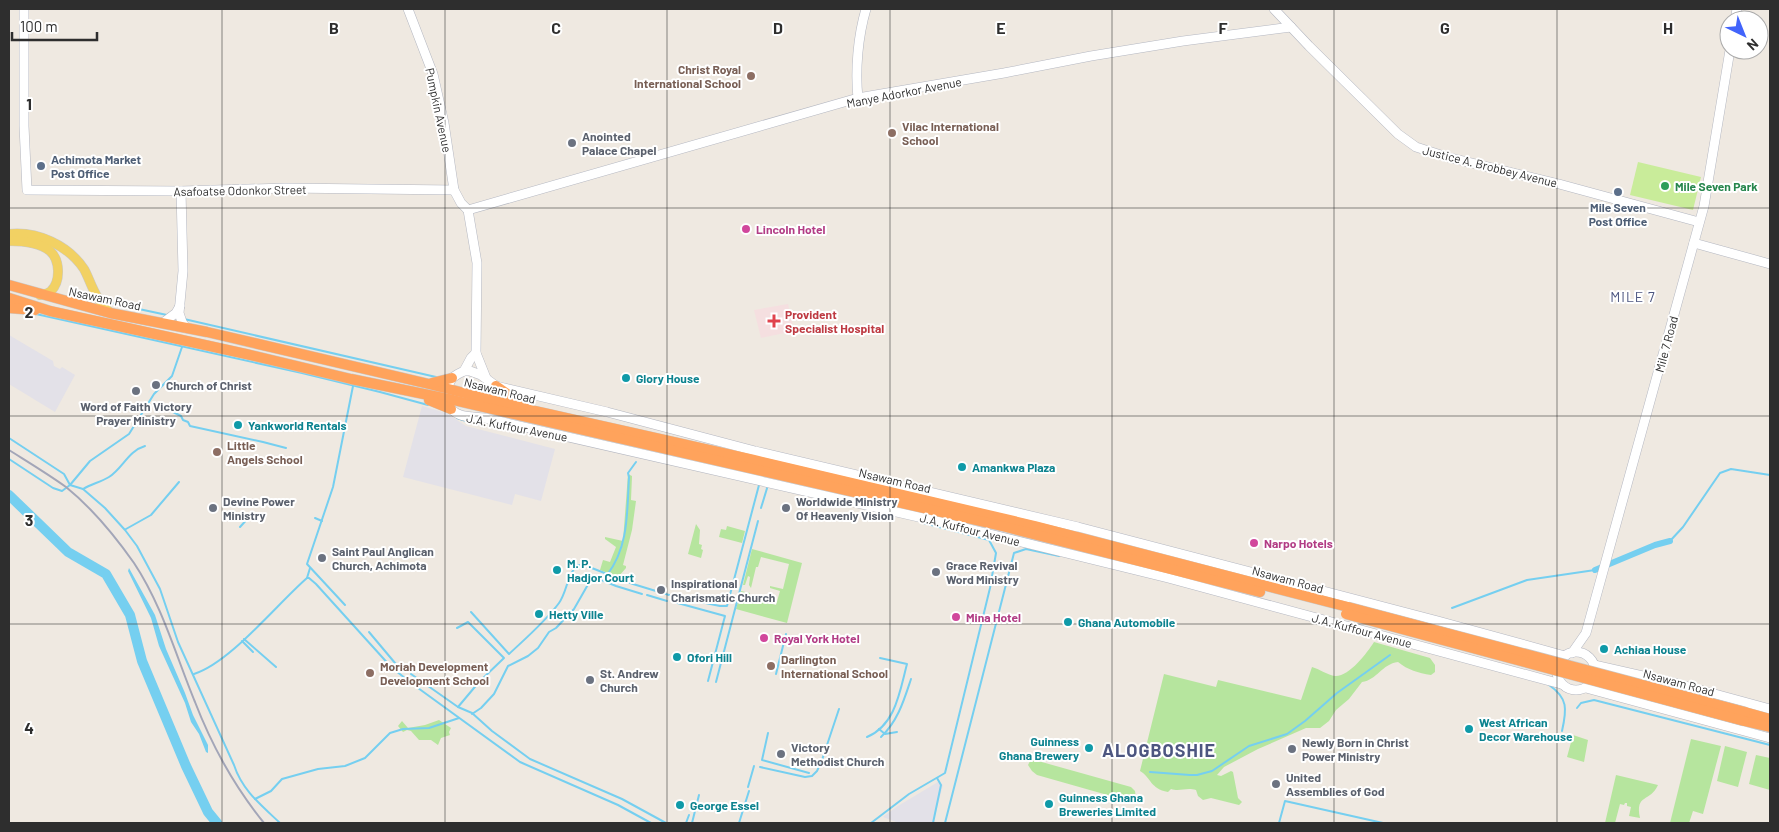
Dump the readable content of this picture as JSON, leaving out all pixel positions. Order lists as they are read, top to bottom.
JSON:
{
  "streets": {
    "highway": ["Nsawam Road"],
    "street": [
      "Manye Adorkor Avenue",
      "Pumpkin Avenue",
      "Justice A. Brobbey Avenue",
      "Asafoatse Odonkor Street",
      "Mile 7 Road",
      "J.A. Kuffour Avenue"
    ]
  },
  "crossings": [
    ["Manye Adorkor Avenue", "Pumpkin Avenue"],
    ["Manye Adorkor Avenue", "Justice A. Brobbey Avenue"],
    ["Pumpkin Avenue", "Asafoatse Odonkor Street"],
    ["Justice A. Brobbey Avenue", "Mile 7 Road"],
    ["Nsawam Road", "J.A. Kuffour Avenue"]
  ],
  "districts": ["MILE 7", "ALOGBOSHIE"],
  "places": {
    "other": [
      "Christ Royal International School",
      "Vilac International School",
      "Anointed Palace Chapel",
      "Achimota Market Post Office",
      "Mile Seven Park",
      "Mile Seven Post Office",
      "Lincoln Hotel",
      "Glory House",
      "Church of Christ",
      "Word of Faith Victory Prayer Ministry",
      "Yankworld Rentals",
      "Little Angels School",
      "Amankwa Plaza",
      "Devine Power Ministry",
      "Worldwide Ministry Of Heavenly Vision",
      "Narpo Hotels",
      "Saint Paul Anglican Church, Achimota",
      "M. P. Hadjor Court",
      "Grace Revival Word Ministry",
      "Inspirational Charismatic Church",
      "Hetty Ville",
      "Mina Hotel",
      "Ghana Automobile",
      "Royal York Hotel",
      "Achiaa House",
      "Ofori Hill",
      "Darlington International School",
      "Moriah Development Development School",
      "St. Andrew Church",
      "West African Decor Warehouse",
      "Guinness Ghana Brewery",
      "Newly Born in Christ Power Ministry",
      "Victory Methodist Church",
      "United Assemblies of God",
      "Guinness Ghana Breweries Limited",
      "George Essel"
    ],
    "health": ["Provident Specialist Hospital"]
  },
  "scale_bar": "100 m",
  "north": "bottom right",
  "grid": {
    "columns": [
      "B",
      "C",
      "D",
      "E",
      "F",
      "G",
      "H"
    ],
    "rows": [
      "1",
      "2",
      "3",
      "4"
    ]
  }
}
